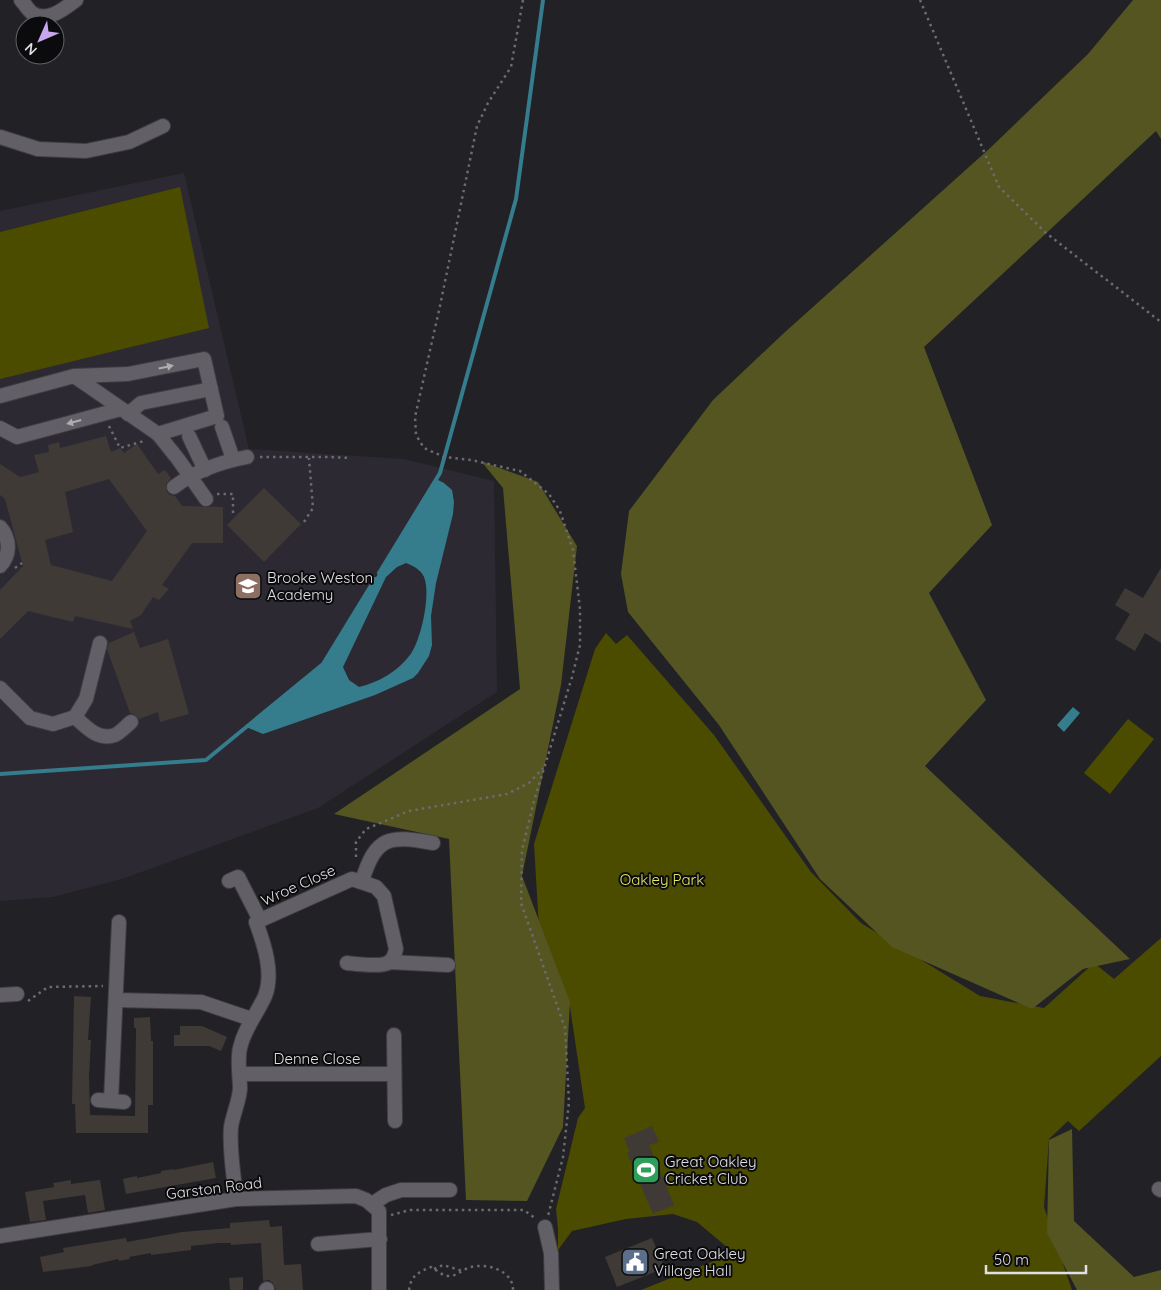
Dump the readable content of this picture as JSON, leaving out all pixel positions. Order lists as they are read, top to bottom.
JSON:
{
  "streets": {
    "street": ["Wroe Close", "Denne Close", "Garston Road"]
  },
  "parks": ["Oakley Park"],
  "places": {
    "school or university": ["Brooke Weston Academy"],
    "sports": ["Great Oakley Cricket Club"],
    "public building": ["Great Oakley Village Hall"]
  },
  "scale_bar": "50 m",
  "north": "bottom left"
}
